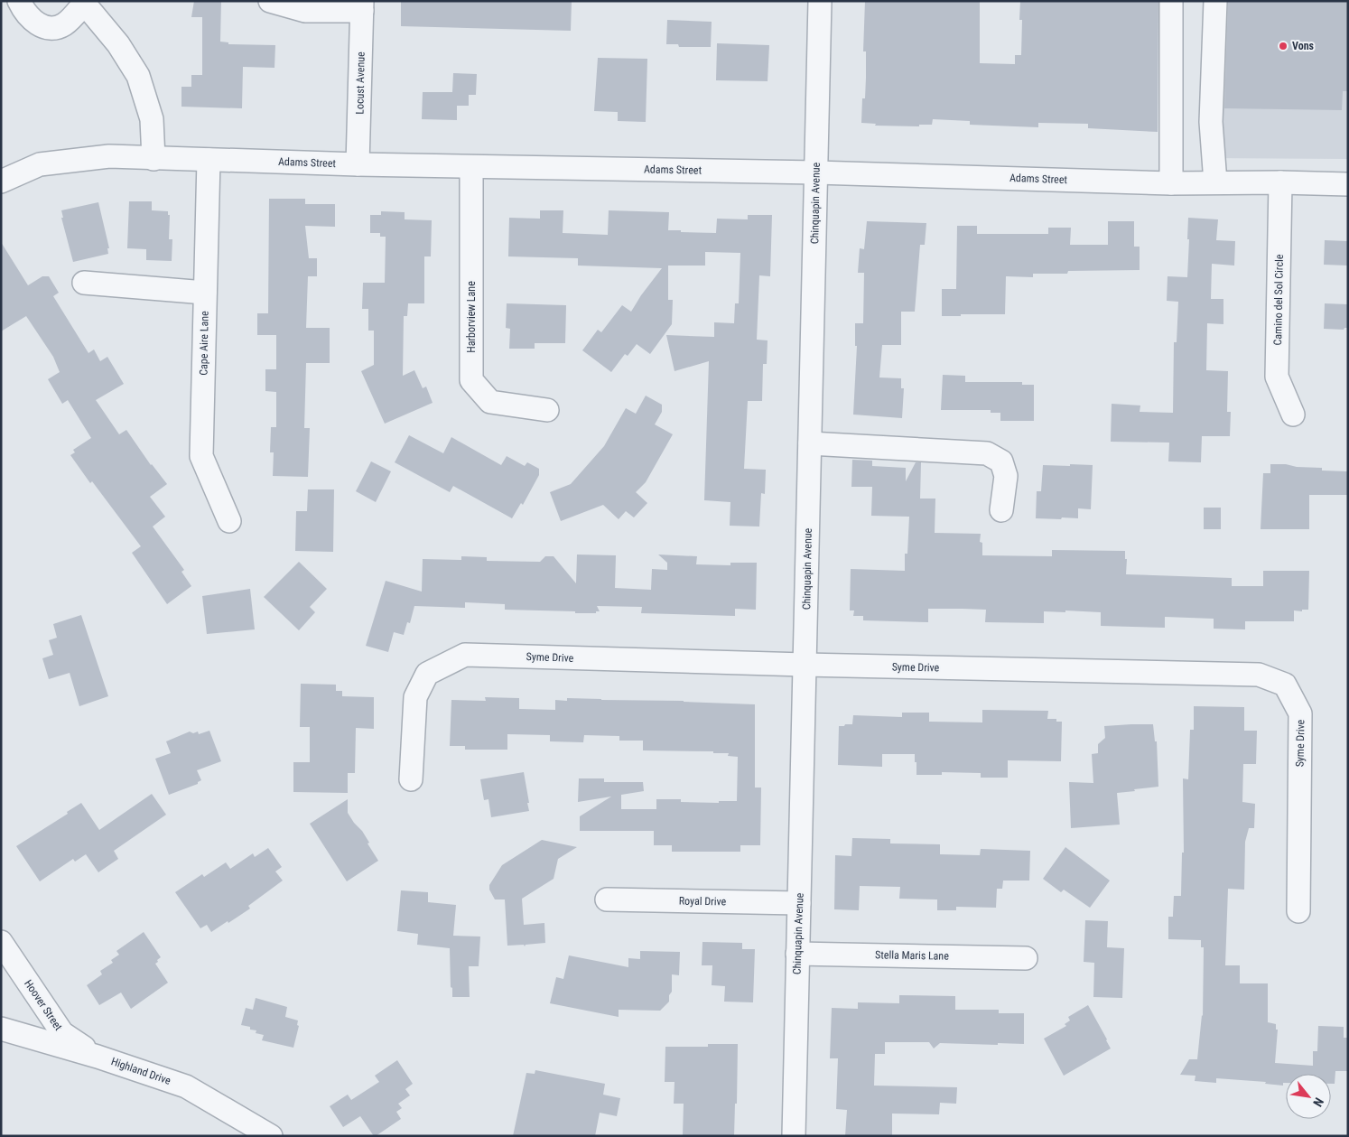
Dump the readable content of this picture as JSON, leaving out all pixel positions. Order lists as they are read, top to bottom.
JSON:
{
  "streets": {
    "street": [
      "Locust Avenue",
      "Adams Street",
      "Chinquapin Avenue",
      "Camino del Sol Circle",
      "Harborview Lane",
      "Cape Aire Lane",
      "Syme Drive",
      "Royal Drive",
      "Stella Maris Lane",
      "Hoover Street",
      "Highland Drive"
    ]
  },
  "crossings": [
    ["Locust Avenue", "Adams Street"],
    ["Adams Street", "Chinquapin Avenue"],
    ["Adams Street", "Camino del Sol Circle"],
    ["Adams Street", "Harborview Lane"],
    ["Adams Street", "Cape Aire Lane"],
    ["Chinquapin Avenue", "Syme Drive"],
    ["Chinquapin Avenue", "Royal Drive"],
    ["Chinquapin Avenue", "Stella Maris Lane"],
    ["Hoover Street", "Highland Drive"]
  ],
  "places": ["Vons"],
  "north": "bottom right"
}
